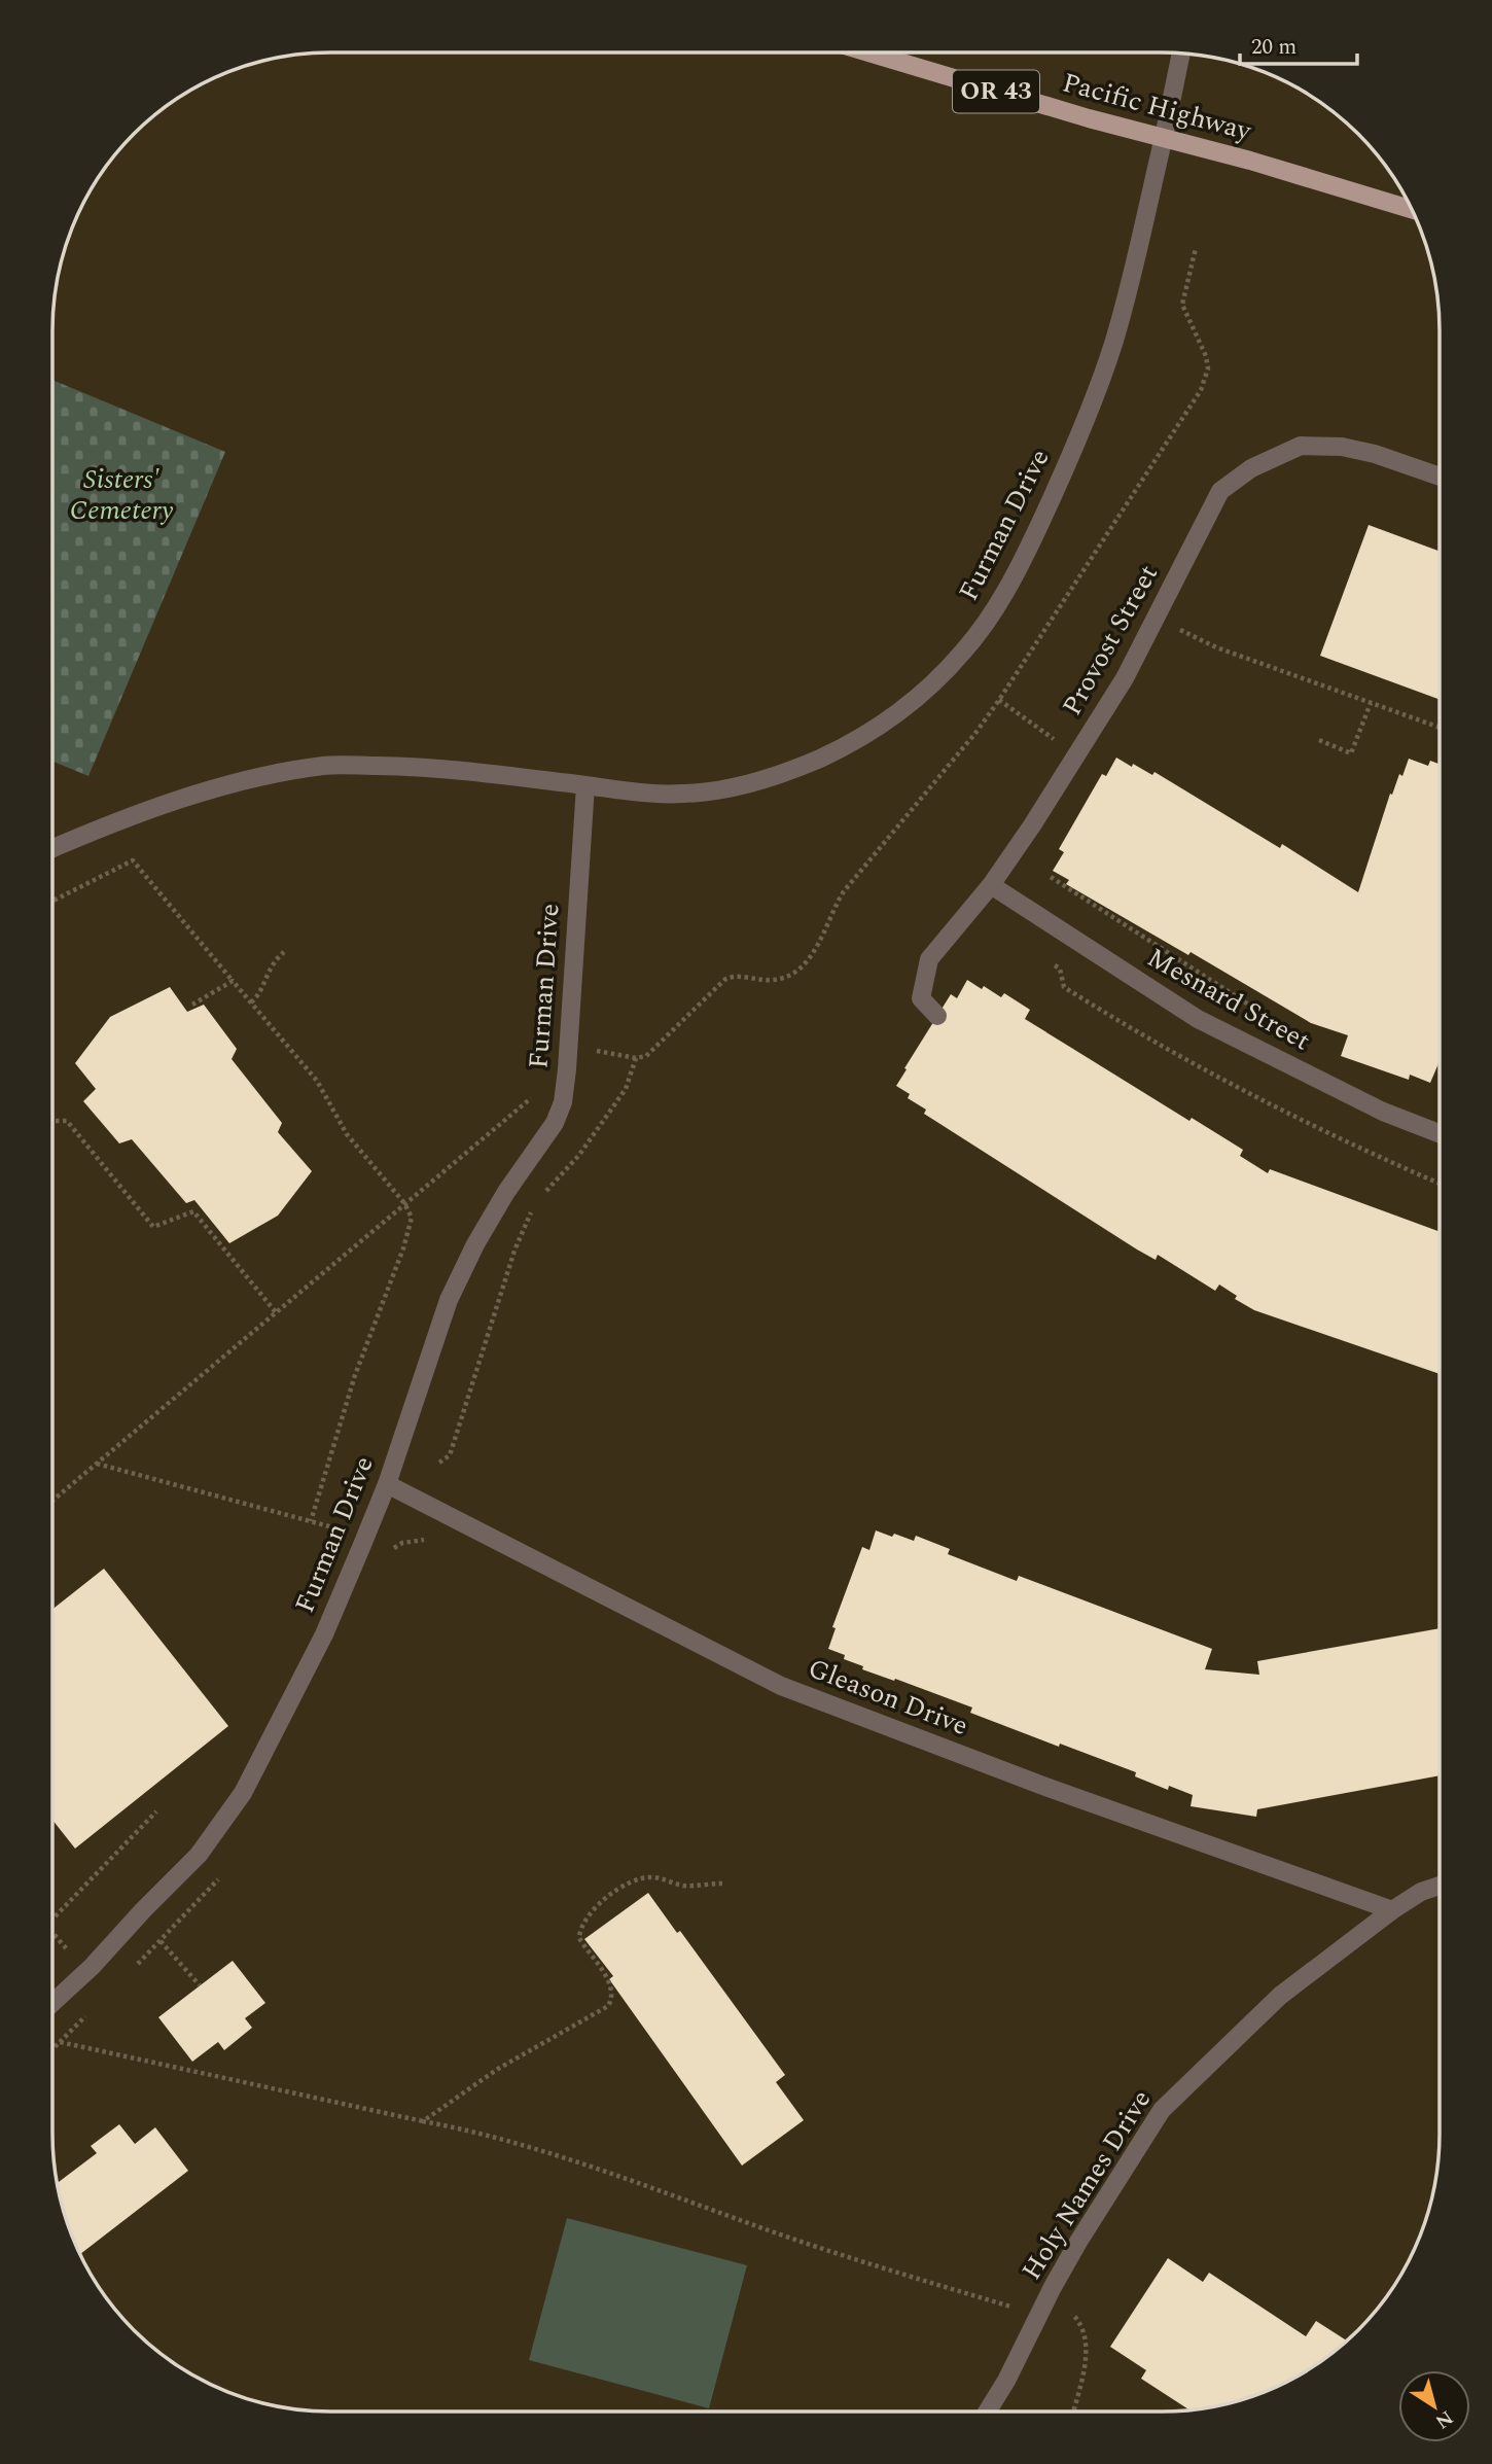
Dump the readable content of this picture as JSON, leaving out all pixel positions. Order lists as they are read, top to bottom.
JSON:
{
  "streets": {
    "main road": ["OR 43", "Pacific Highway"],
    "street": [
      "Furman Drive",
      "Provost Street",
      "Mesnard Street",
      "Gleason Drive",
      "Holy Names Drive"
    ]
  },
  "crossings": [
    ["Pacific Highway", "Furman Drive"],
    ["Furman Drive", "Gleason Drive"],
    ["Provost Street", "Mesnard Street"],
    ["Gleason Drive", "Holy Names Drive"]
  ],
  "parks": ["Sisters' Cemetery"],
  "scale_bar": "20 m",
  "north": "bottom right"
}
